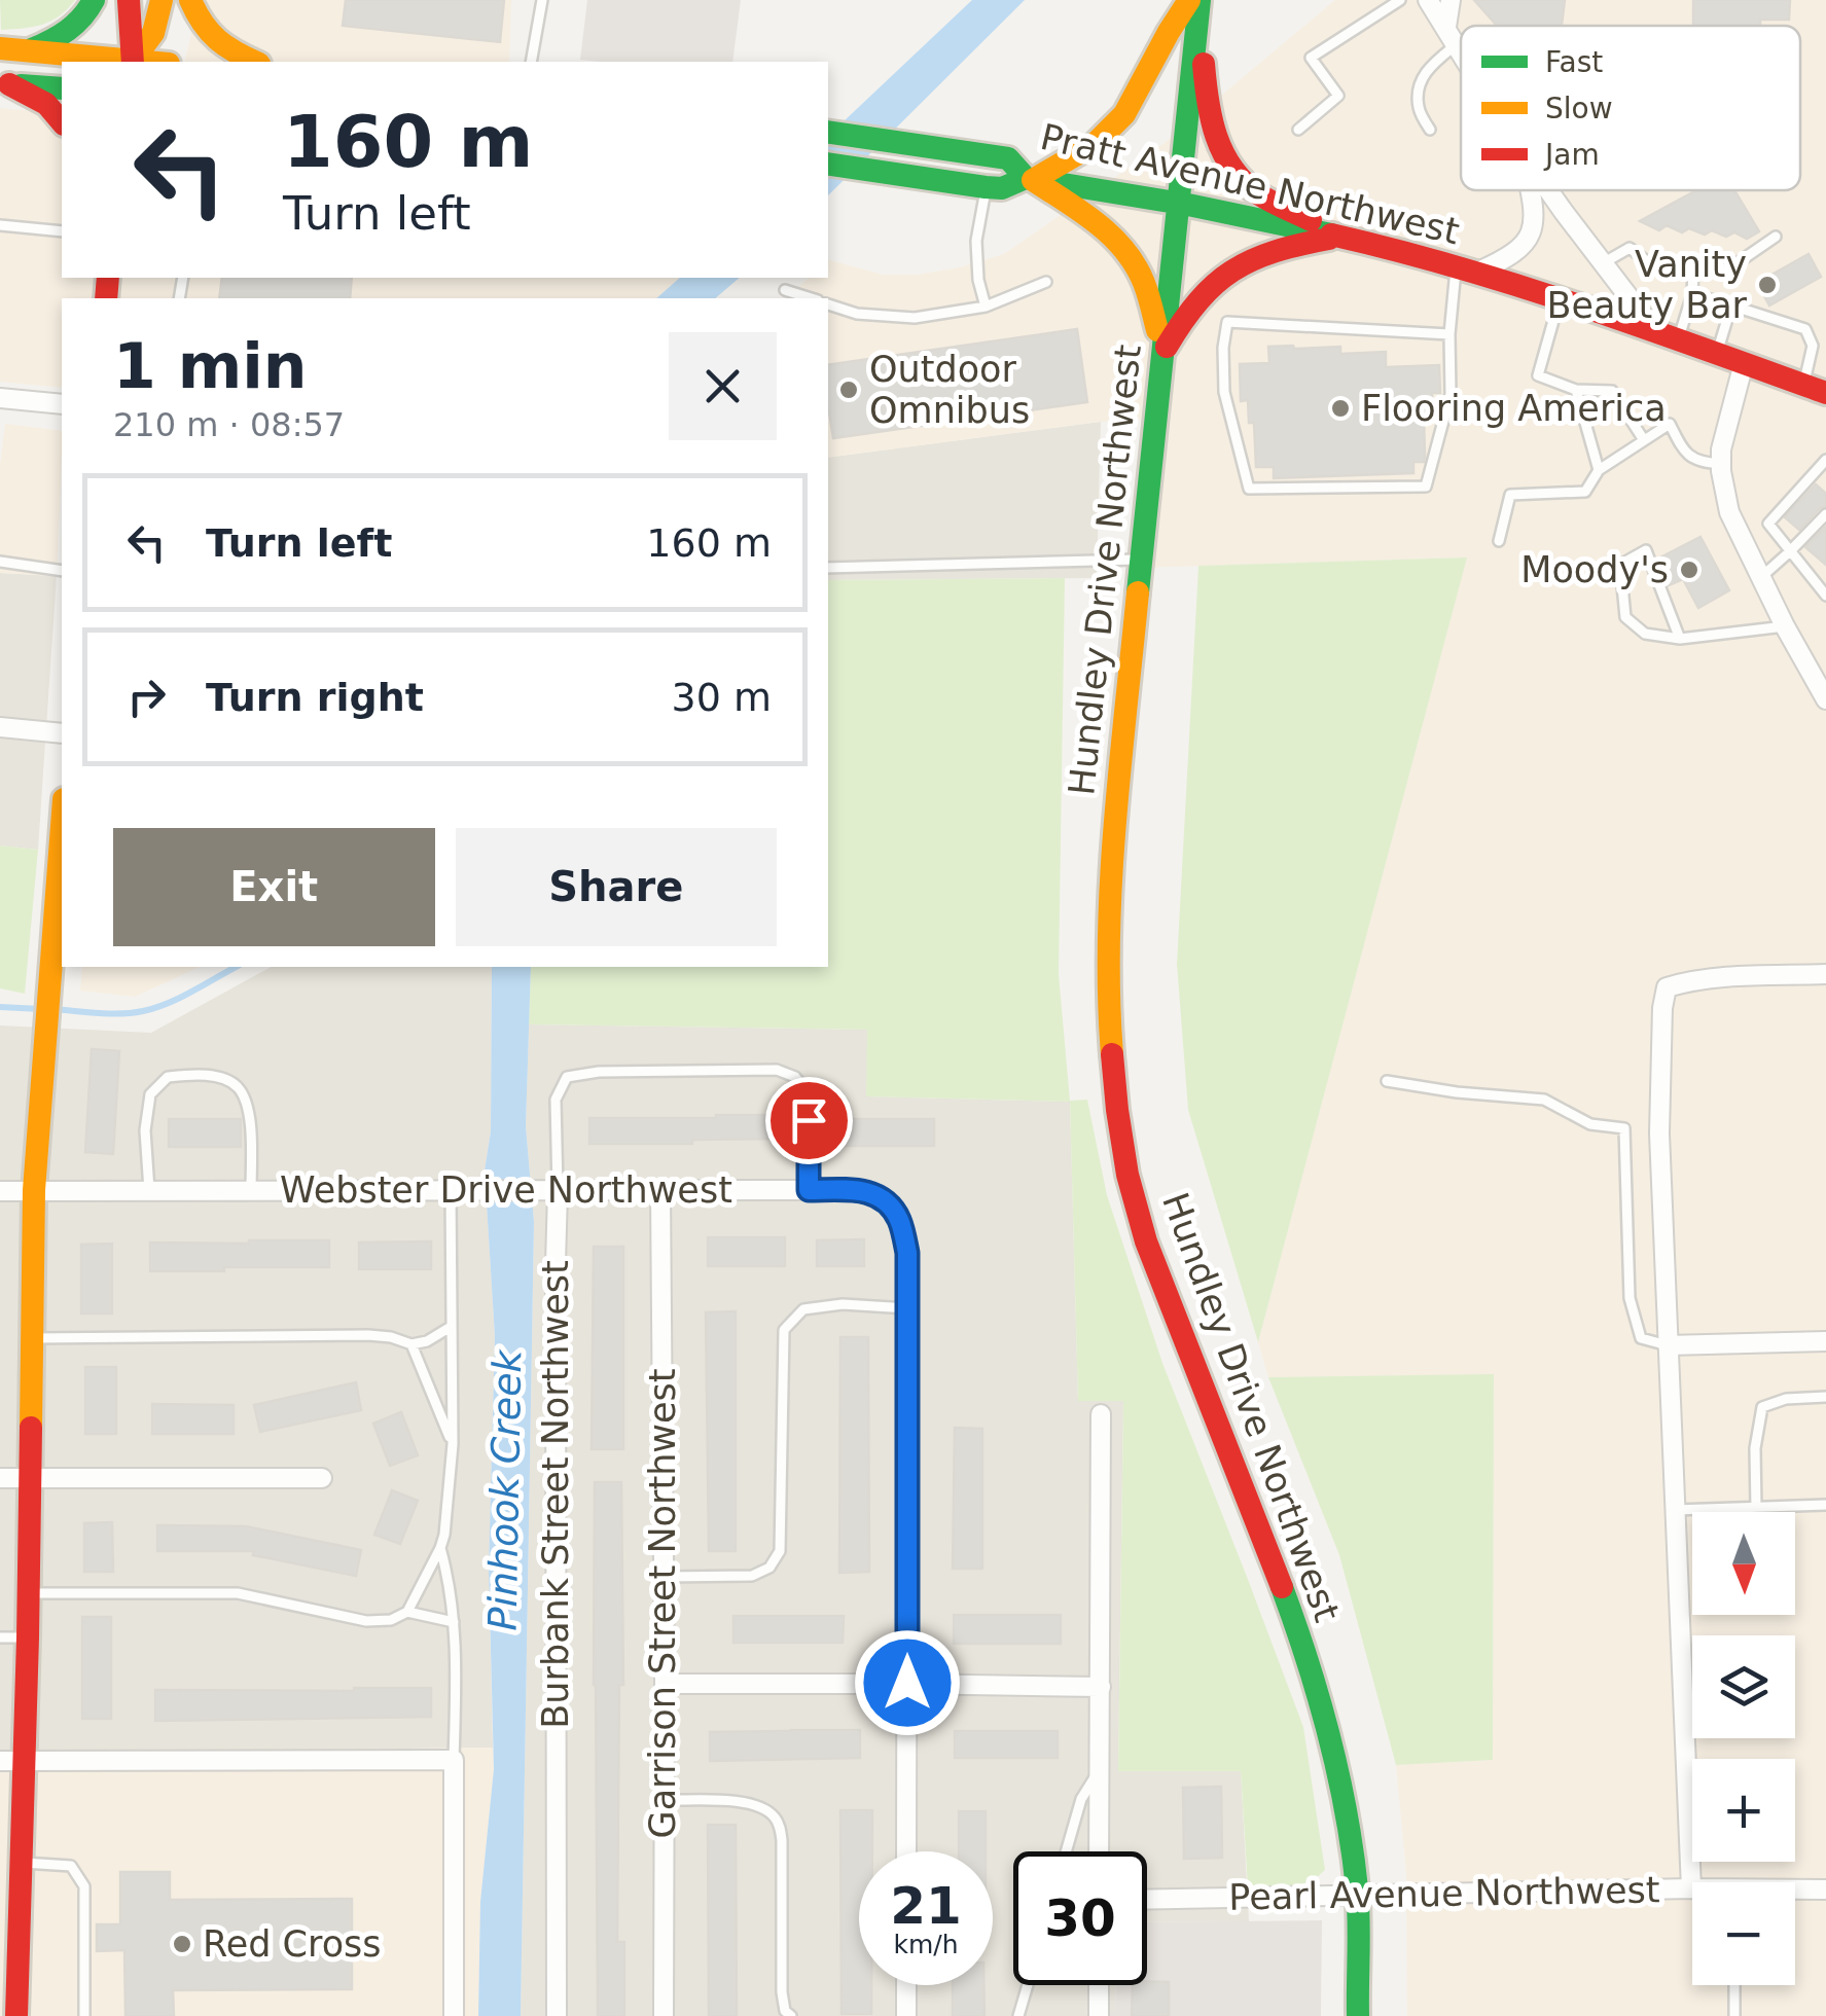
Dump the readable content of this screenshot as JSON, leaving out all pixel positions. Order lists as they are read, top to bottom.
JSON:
{
  "streets": {
    "main road": ["Pratt Avenue Northwest", "Hundley Drive Northwest"],
    "street": [
      "Webster Drive Northwest",
      "Burbank Street Northwest",
      "Garrison Street Northwest",
      "Pearl Avenue Northwest"
    ]
  },
  "crossings": [
    ["Pratt Avenue Northwest", "Hundley Drive Northwest"],
    ["Hundley Drive Northwest", "Pearl Avenue Northwest"],
    ["Webster Drive Northwest", "Burbank Street Northwest"],
    ["Webster Drive Northwest", "Garrison Street Northwest"]
  ],
  "water": ["Pinhook Creek"],
  "places": [
    "Vanity Beauty Bar",
    "Outdoor Omnibus",
    "Flooring America",
    "Moody's",
    "Red Cross"
  ],
  "legend": ["Fast", "Slow", "Jam"],
  "north": "bottom",
  "page": {
    "turn": ["160 m", "Turn left"],
    "heading": ["1 min", "210 m · 08:57"],
    "list": [
      {
        "name": "Turn left",
        "value": "160 m"
      },
      {
        "name": "Turn right",
        "value": "30 m"
      }
    ],
    "buttons": ["Exit", "Share"],
    "map_buttons": ["+", "−"],
    "speed": "21 km/h",
    "limit": "30"
  }
}
